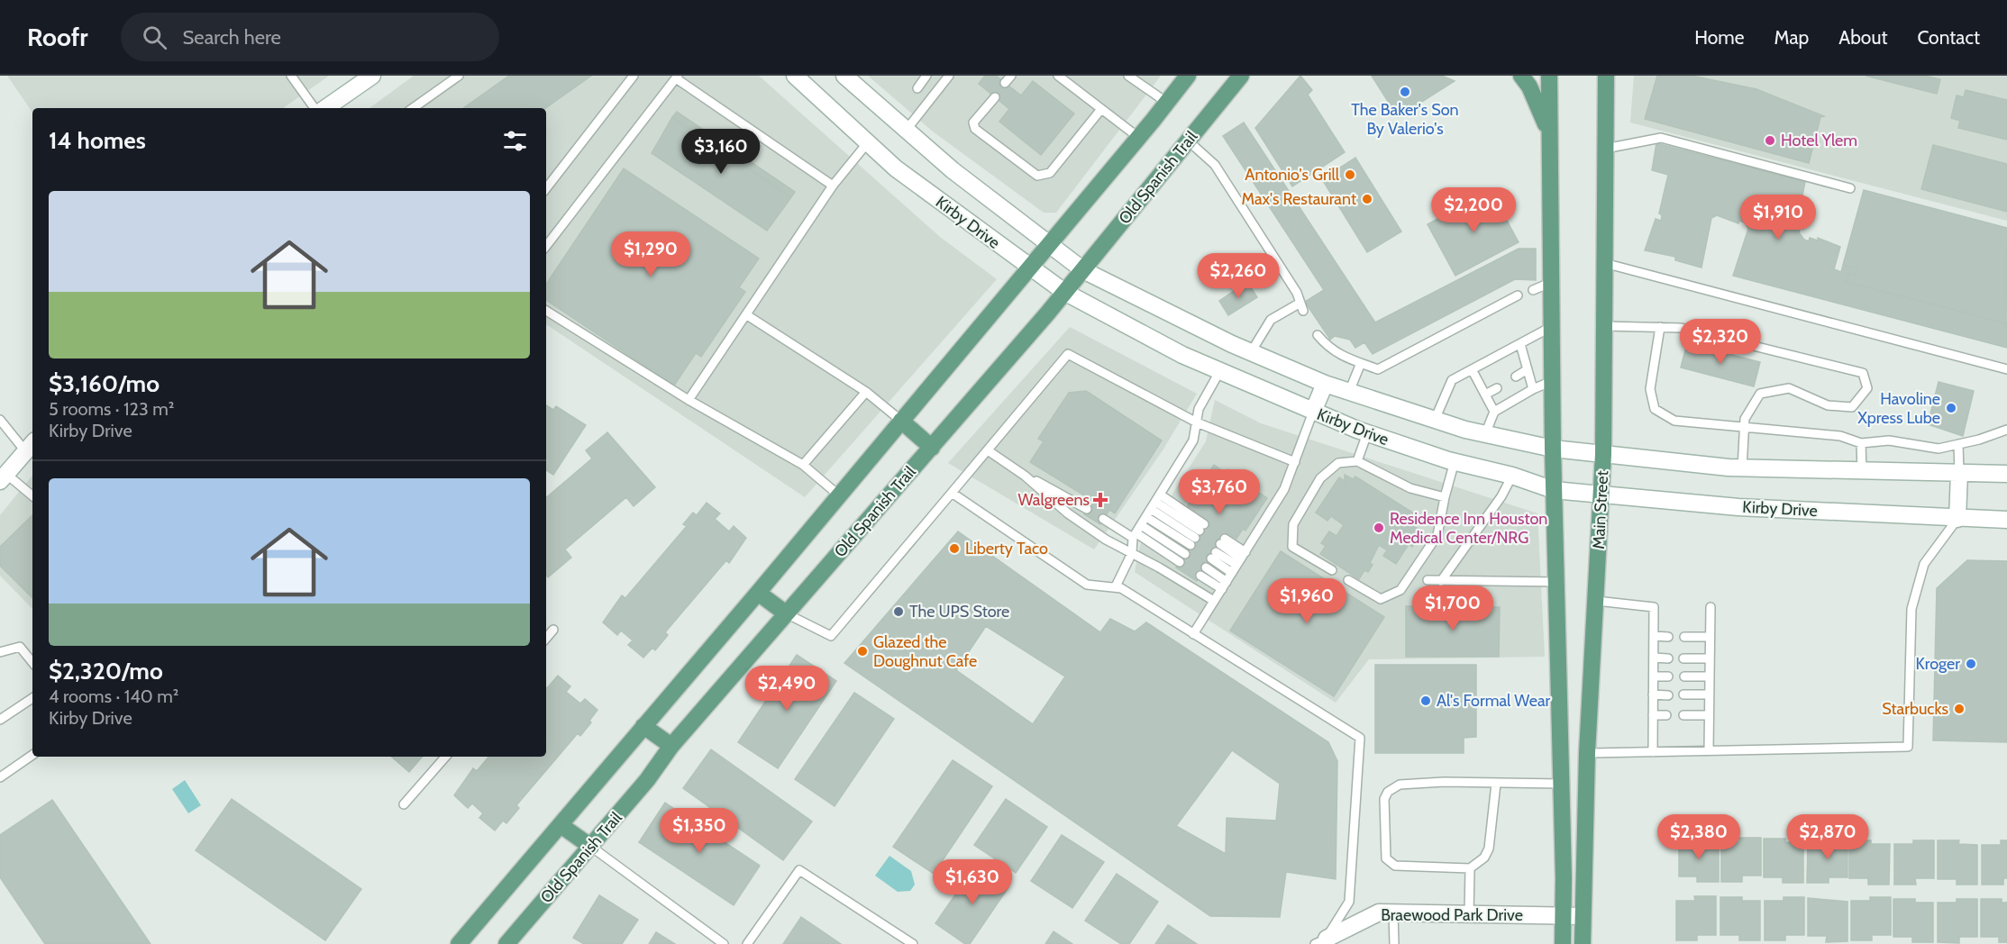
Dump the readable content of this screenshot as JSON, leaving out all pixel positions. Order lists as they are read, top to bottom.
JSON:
{
  "streets": {
    "main road": [
      "Old Spanish Trail",
      "Kirby Drive",
      "Main Street",
      "Braewood Park Drive"
    ]
  },
  "crossings": [
    ["Old Spanish Trail", "Kirby Drive"],
    ["Kirby Drive", "Main Street"],
    ["Main Street", "Braewood Park Drive"]
  ],
  "places": {
    "other": [
      "The Baker's Son By Valerio's",
      "Hotel Ylem",
      "Antonio's Grill",
      "Max's Restaurant",
      "Havoline Xpress Lube",
      "Residence Inn Houston Medical Center/NRG",
      "Liberty Taco",
      "The UPS Store",
      "Glazed the Doughnut Cafe",
      "Kroger",
      "Al's Formal Wear",
      "Starbucks"
    ],
    "health": ["Walgreens"]
  },
  "page": {
    "header": "Roofr",
    "search": "Search here",
    "nav": [
      "Home",
      "Map",
      "About",
      "Contact"
    ],
    "heading": "14 homes",
    "price": [
      "$3,160",
      "$2,200",
      "$1,910",
      "$1,290",
      "$2,260",
      "$2,320",
      "$3,760",
      "$1,960",
      "$1,700",
      "$2,490",
      "$1,350",
      "$2,380",
      "$2,870",
      "$1,630"
    ],
    "list": [
      {
        "name": "$3,160/mo",
        "note": "5 rooms · 123 m² · Kirby Drive"
      },
      {
        "name": "$2,320/mo",
        "note": "4 rooms · 140 m² · Kirby Drive"
      }
    ]
  }
}
